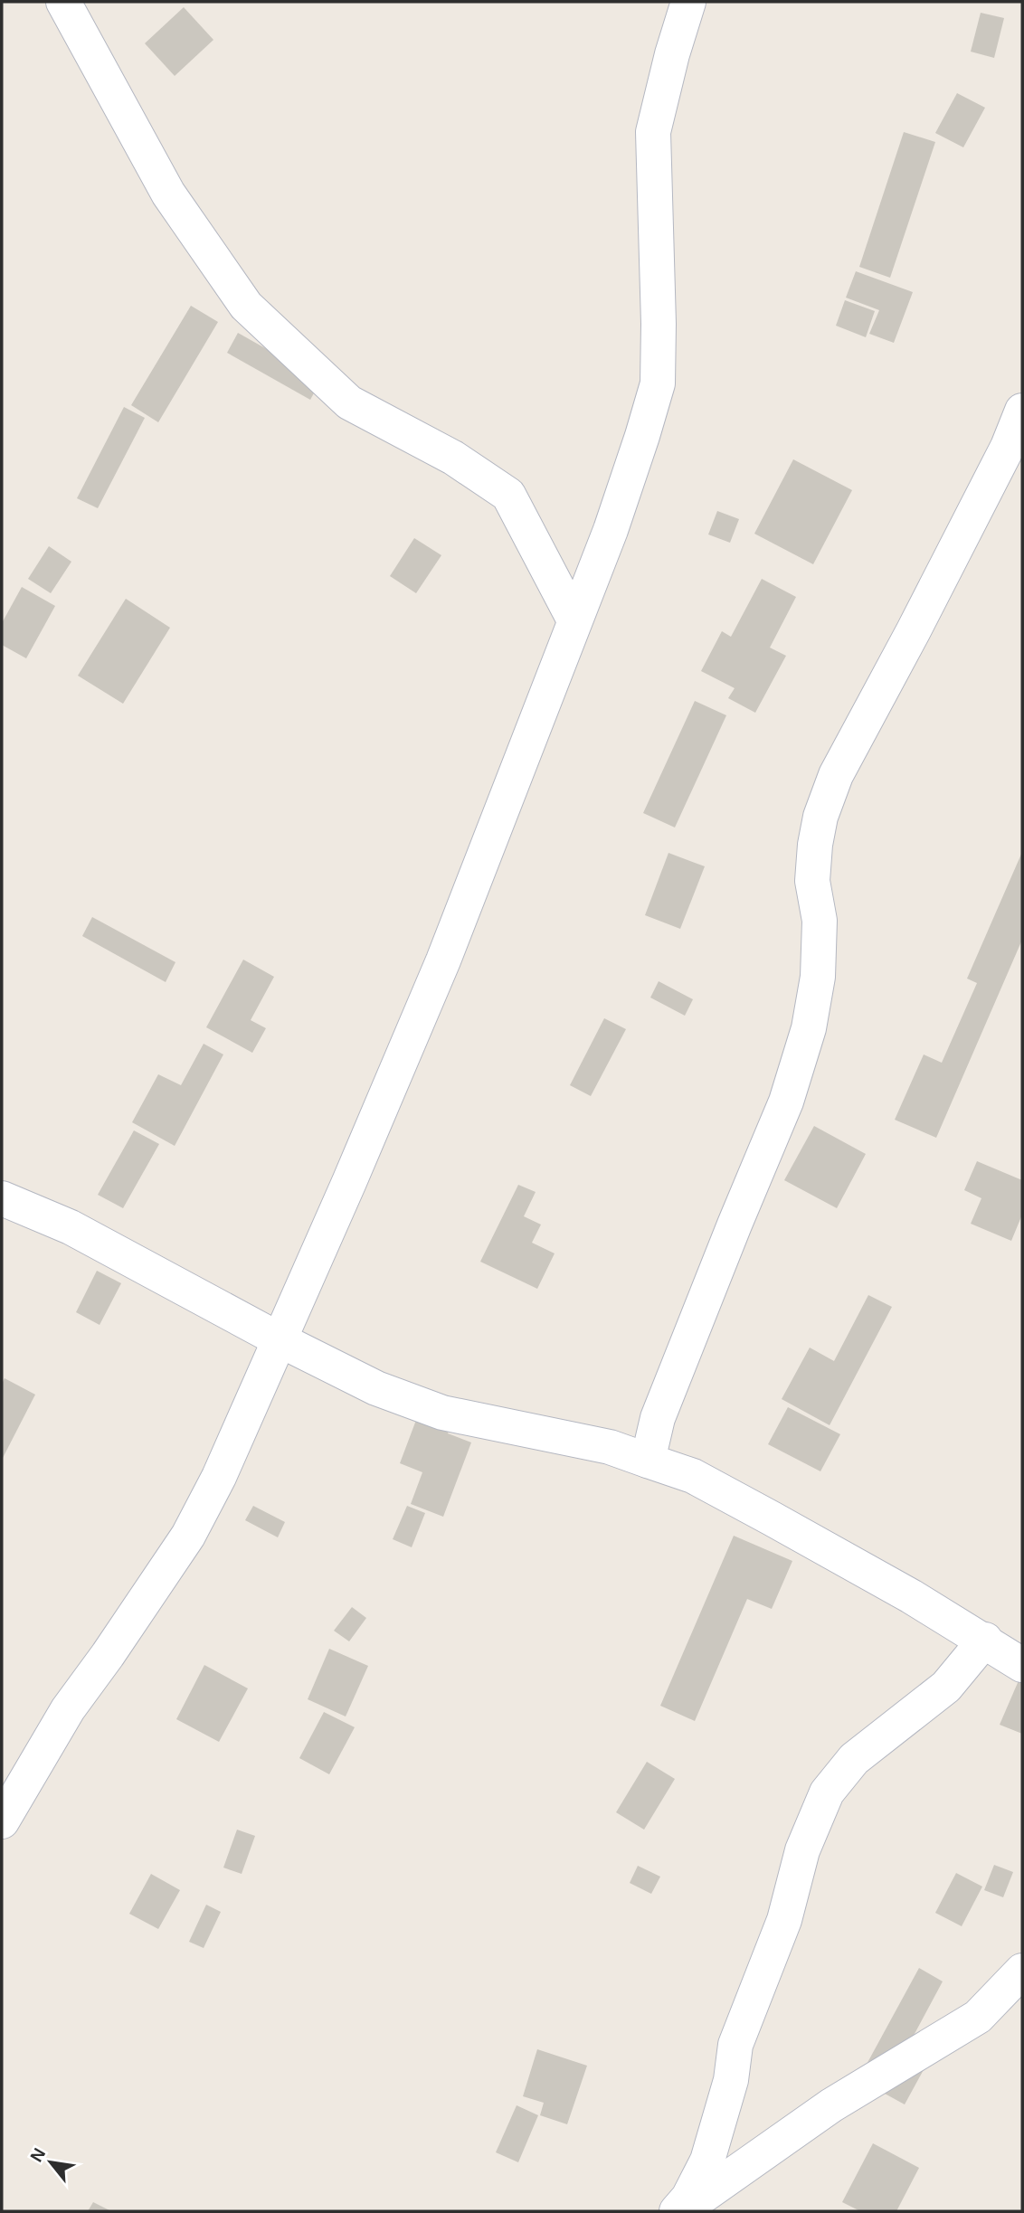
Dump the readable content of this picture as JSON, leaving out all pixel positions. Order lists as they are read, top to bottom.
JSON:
{
  "north": "top left"
}
